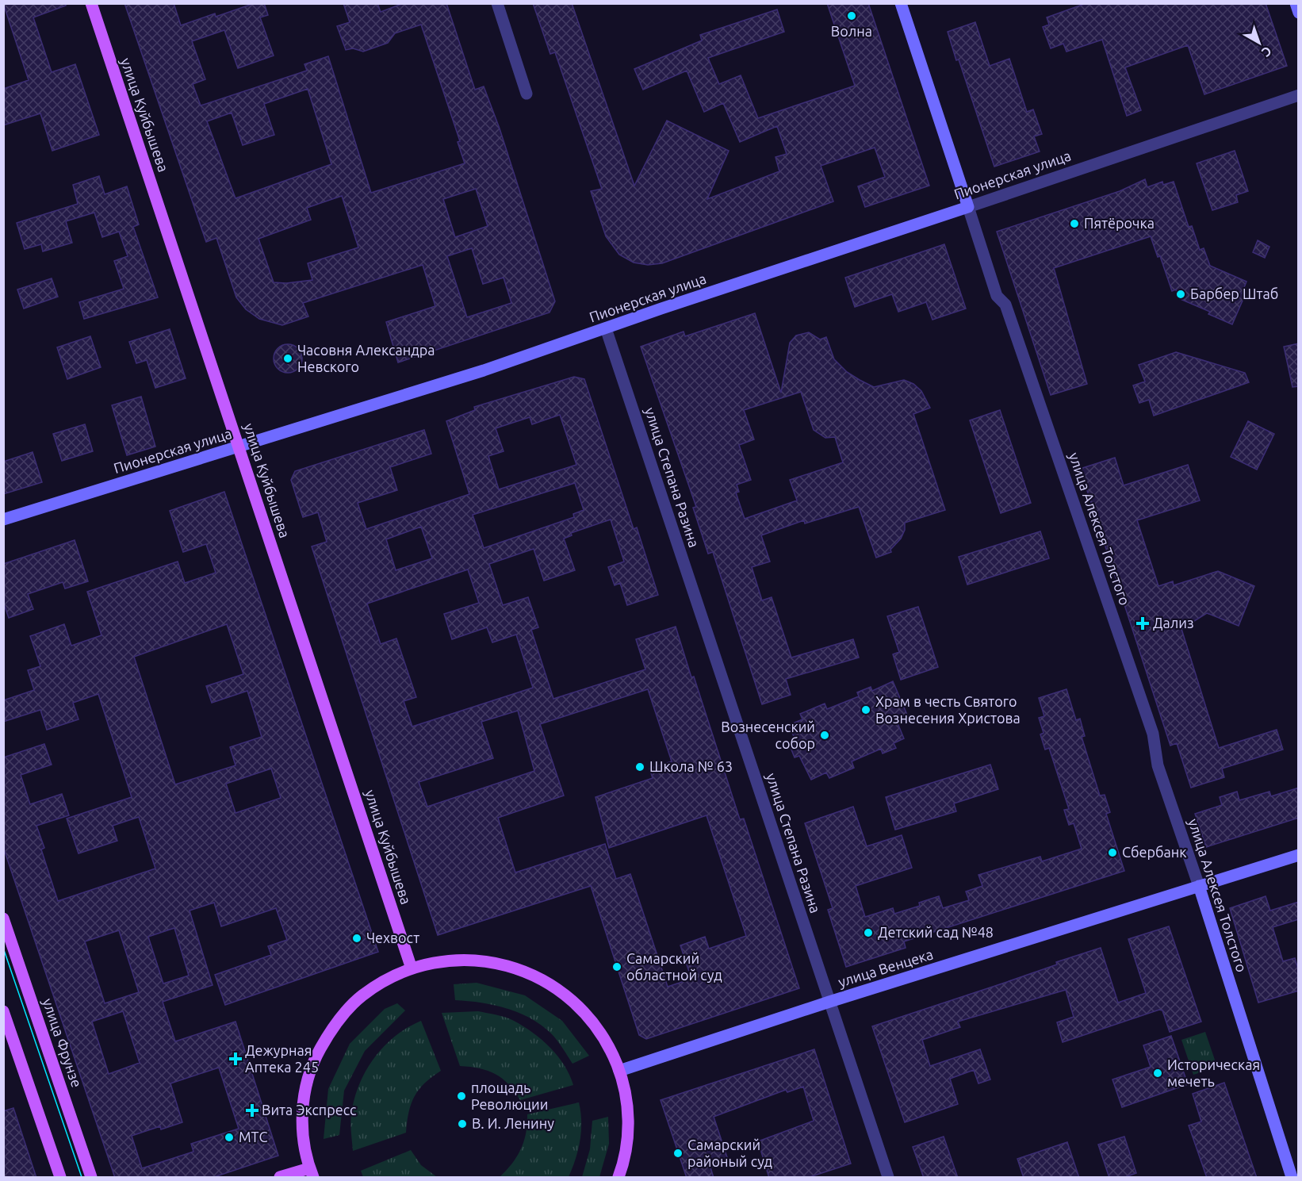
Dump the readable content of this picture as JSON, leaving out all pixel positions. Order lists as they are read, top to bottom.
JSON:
{
  "streets": {
    "main road": [
      "улица Куйбышева",
      "Пионерская улица",
      "улица Алексея Толстого",
      "улица Венцека",
      "улица Фрунзе"
    ],
    "street": ["улица Степана Разина"]
  },
  "crossings": [
    ["улица Куйбышева", "Пионерская улица"],
    ["Пионерская улица", "улица Степана Разина"],
    ["Пионерская улица", "улица Алексея Толстого"],
    ["улица Степана Разина", "улица Венцека"],
    ["улица Алексея Толстого", "улица Венцека"]
  ],
  "places": {
    "other": [
      "Волна",
      "Пятёрочка",
      "Барбер Штаб",
      "Часовня Александра Невского",
      "Храм в честь Святого Вознесения Христова",
      "Вознесенский собор",
      "Школа № 63",
      "Сбербанк",
      "Детский сад №48",
      "Чехвост",
      "Самарский областной суд",
      "Историческая мечеть",
      "площадь Революции",
      "В. И. Ленину",
      "МТС",
      "Самарский районый суд"
    ],
    "health": ["Дализ", "Дежурная Аптека 245", "Вита Экспресс"]
  },
  "north": "bottom right"
}
